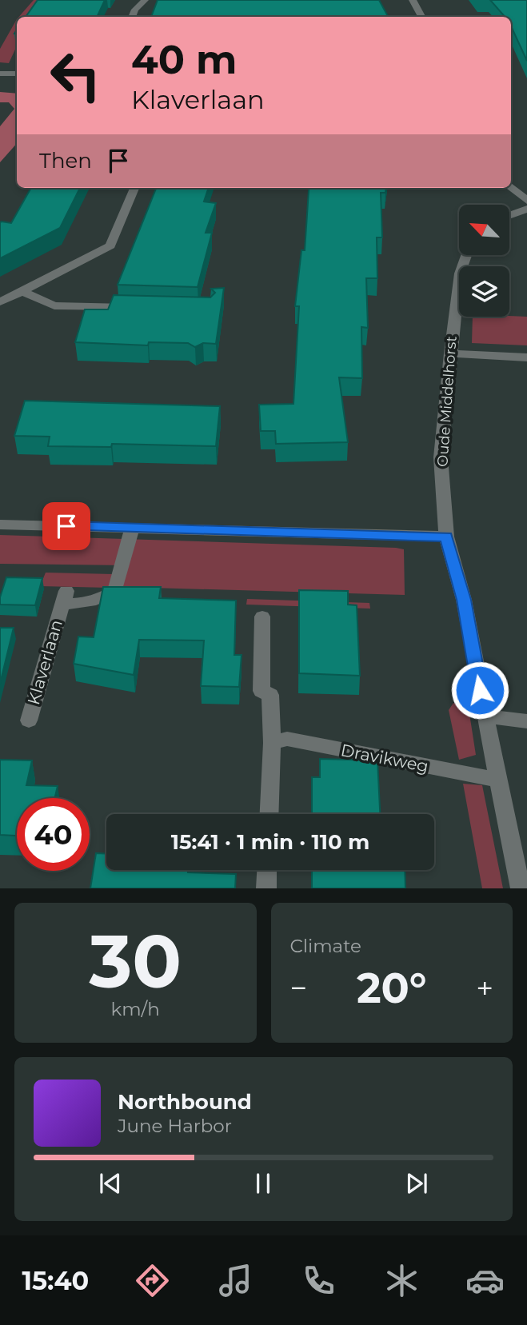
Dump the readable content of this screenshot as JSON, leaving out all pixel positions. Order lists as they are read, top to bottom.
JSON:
{
  "streets": {
    "street": ["Oude Middelhorst", "Klaverlaan", "Dravikweg"]
  },
  "crossings": [
    ["Oude Middelhorst", "Dravikweg"]
  ],
  "north": "top left",
  "page": {
    "turn": ["40 m", "Klaverlaan"],
    "then": "Then",
    "limit": "40",
    "trip": "15:41 · 1 min · 110 m",
    "tile": [
      ["30", "km/h"],
      "Climate"
    ],
    "heat": ["−", "20°", "+"],
    "song": ["Northbound", "June Harbor"],
    "tabs": "15:40"
  }
}
